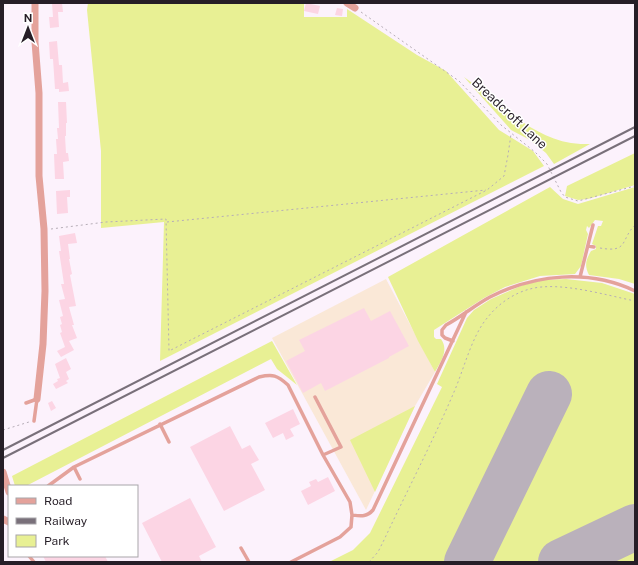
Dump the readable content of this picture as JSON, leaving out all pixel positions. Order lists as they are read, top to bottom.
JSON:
{
  "streets": {
    "path": ["Breadcroft Lane"]
  },
  "legend": ["Road", "Railway", "Park"],
  "north": "top"
}
